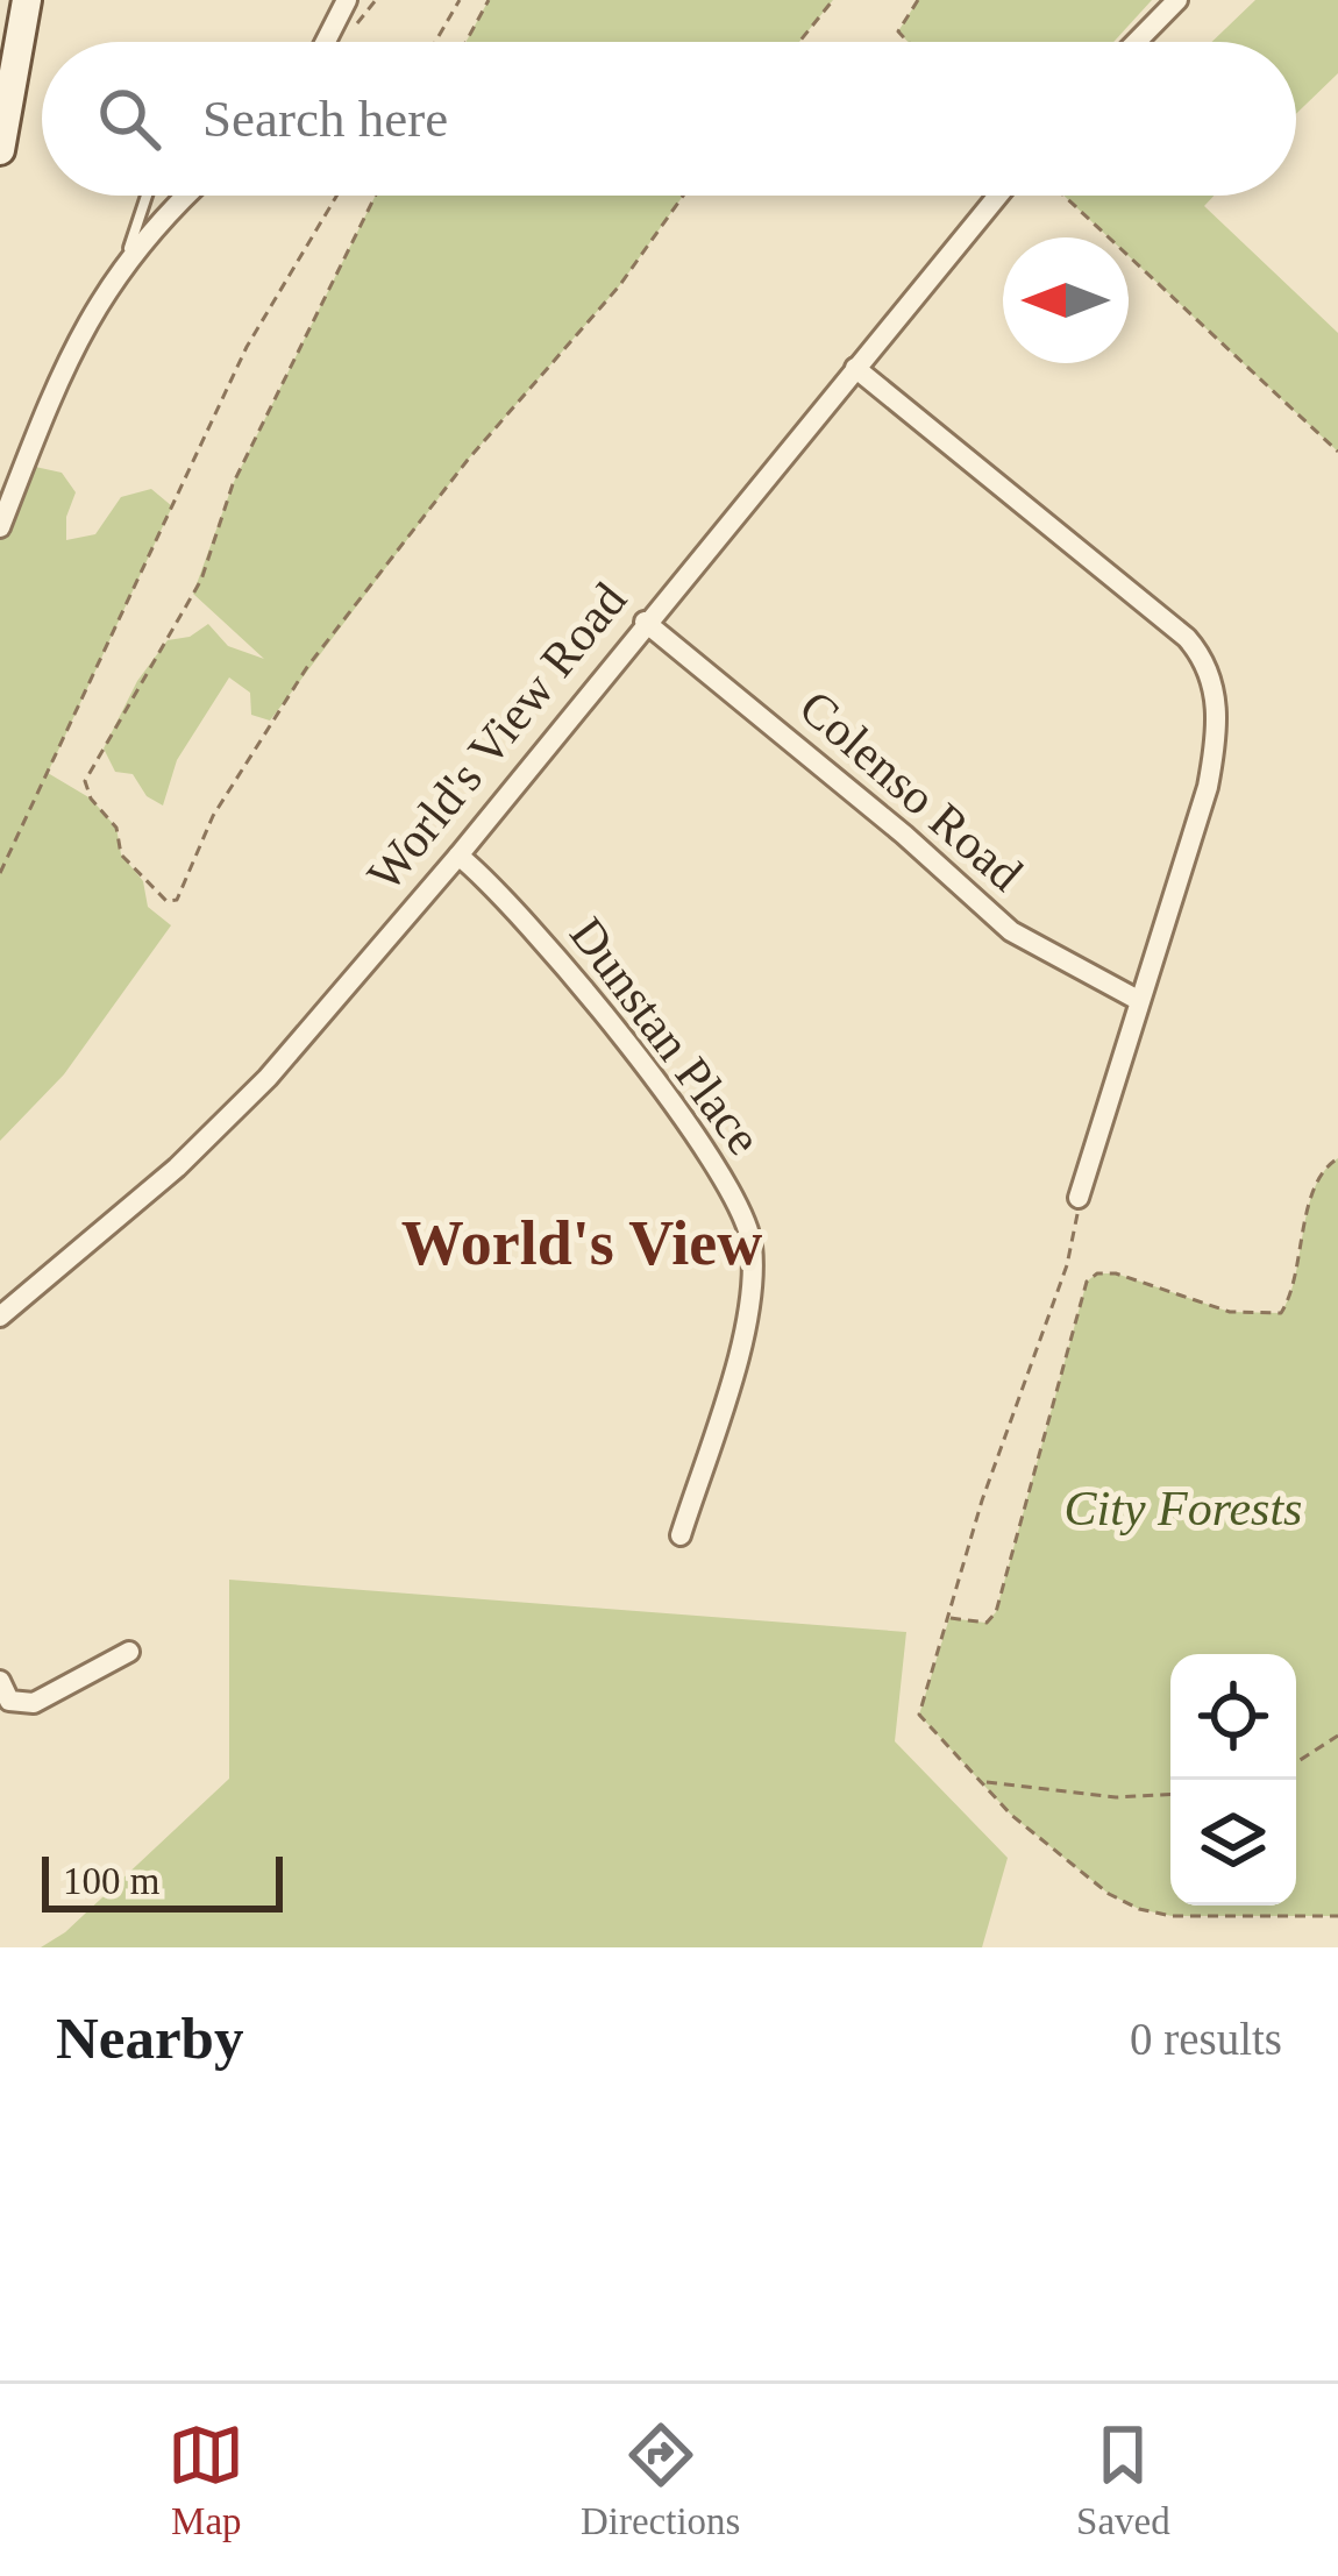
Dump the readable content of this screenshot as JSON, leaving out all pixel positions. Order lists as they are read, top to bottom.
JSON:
{
  "streets": {
    "street": ["World's View Road", "Colenso Road", "Dunstan Place"]
  },
  "crossings": [
    ["World's View Road", "Colenso Road"],
    ["World's View Road", "Dunstan Place"]
  ],
  "districts": ["World's View"],
  "parks": ["City Forests"],
  "scale_bar": "100 m",
  "north": "left",
  "page": {
    "search": "Search here",
    "scale": "100 m",
    "heading": ["Nearby", "0 results"],
    "nav": ["Map", "Directions", "Saved"]
  }
}
